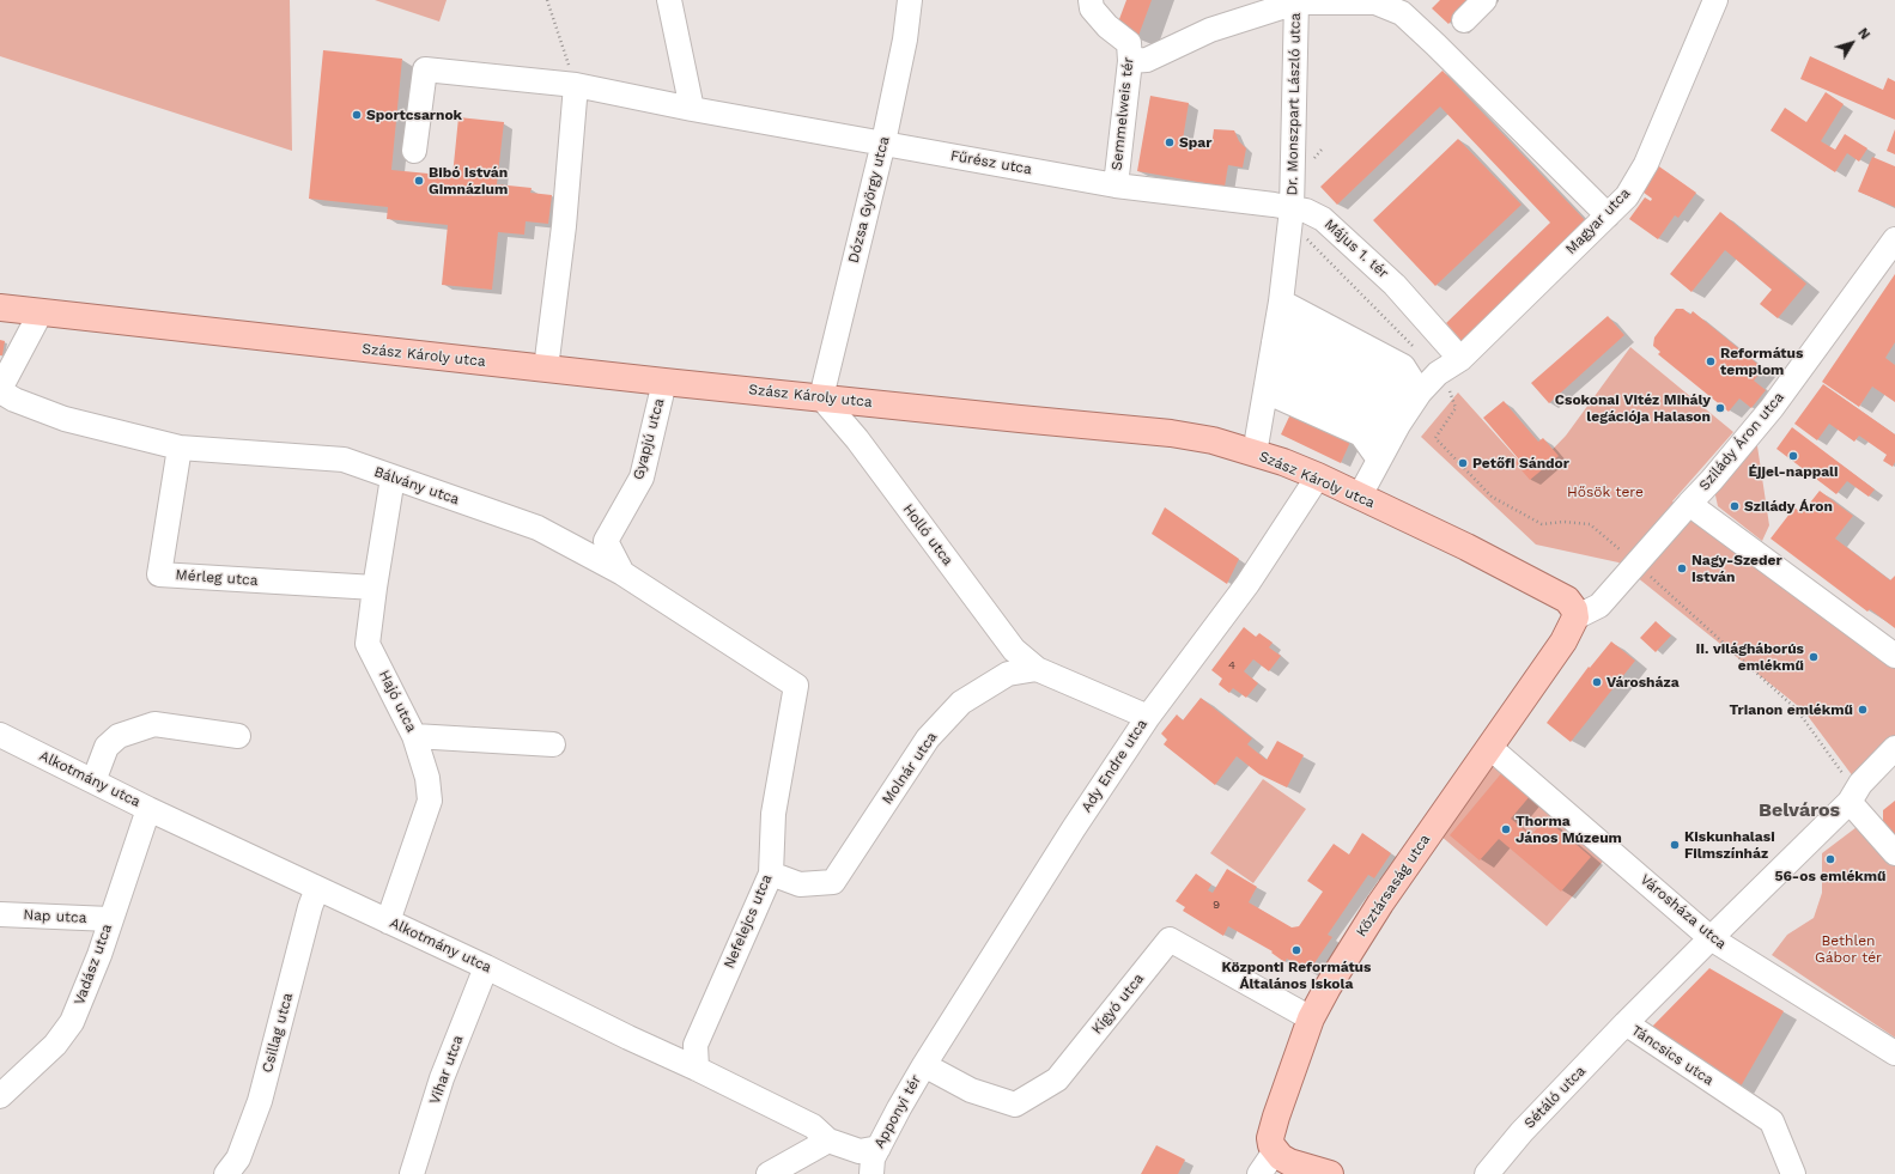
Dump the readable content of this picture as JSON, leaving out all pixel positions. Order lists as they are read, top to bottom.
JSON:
{
  "streets": {
    "main road": ["Szász Károly utca", "Köztársaság utca"],
    "street": [
      "Dr. Monszpart László utca",
      "Semmelweis tér",
      "Fűrész utca",
      "Dózsa György utca",
      "Magyar utca",
      "Május 1. tér",
      "Gyapjú utca",
      "Szilády Áron utca",
      "Bálvány utca",
      "Holló utca",
      "Mérleg utca",
      "Hajó utca",
      "Ady Endre utca",
      "Molnár utca",
      "Alkotmány utca",
      "Városháza utca",
      "Nap utca",
      "Nefelejcs utca",
      "Vadász utca",
      "Kígyó utca",
      "Csillag utca",
      "Táncsics utca",
      "Vihar utca",
      "Sétáló utca",
      "Apponyi tér"
    ]
  },
  "crossings": [
    ["Dr. Monszpart László utca", "Fűrész utca"],
    ["Dr. Monszpart László utca", "Május 1. tér"],
    ["Semmelweis tér", "Fűrész utca"],
    ["Fűrész utca", "Dózsa György utca"],
    ["Fűrész utca", "Május 1. tér"],
    ["Dózsa György utca", "Szász Károly utca"],
    ["Dózsa György utca", "Holló utca"],
    ["Magyar utca", "Május 1. tér"],
    ["Szász Károly utca", "Gyapjú utca"],
    ["Szász Károly utca", "Holló utca"],
    ["Szász Károly utca", "Ady Endre utca"],
    ["Szász Károly utca", "Köztársaság utca"],
    ["Gyapjú utca", "Bálvány utca"],
    ["Bálvány utca", "Mérleg utca"],
    ["Bálvány utca", "Hajó utca"],
    ["Bálvány utca", "Nefelejcs utca"],
    ["Holló utca", "Molnár utca"],
    ["Mérleg utca", "Hajó utca"],
    ["Hajó utca", "Alkotmány utca"],
    ["Ady Endre utca", "Kígyó utca"],
    ["Ady Endre utca", "Apponyi tér"],
    ["Molnár utca", "Nefelejcs utca"],
    ["Alkotmány utca", "Nefelejcs utca"],
    ["Alkotmány utca", "Vadász utca"],
    ["Alkotmány utca", "Csillag utca"],
    ["Alkotmány utca", "Vihar utca"],
    ["Alkotmány utca", "Apponyi tér"],
    ["Köztársaság utca", "Városháza utca"],
    ["Köztársaság utca", "Kígyó utca"],
    ["Városháza utca", "Táncsics utca"],
    ["Nap utca", "Vadász utca"],
    ["Kígyó utca", "Apponyi tér"],
    ["Táncsics utca", "Sétáló utca"]
  ],
  "districts": ["Belváros"],
  "parks": ["Hősök tere", "Bethlen Gábor tér"],
  "places": [
    "Sportcsarnok",
    "Spar",
    "Bibó István Gimnázium",
    "Református templom",
    "Csokonai Vitéz Mihály legációja Halason",
    "Éjjel-nappali",
    "Petőfi Sándor",
    "Szilády Áron",
    "Nagy-Szeder István",
    "II. világháborús emlékmű",
    "Városháza",
    "Trianon emlékmű",
    "Thorma János Múzeum",
    "Kiskunhalasi Filmszínház",
    "56-os emlékmű",
    "Központi Református Általános Iskola"
  ],
  "house_numbers": ["4", "9"],
  "north": "top right"
}
